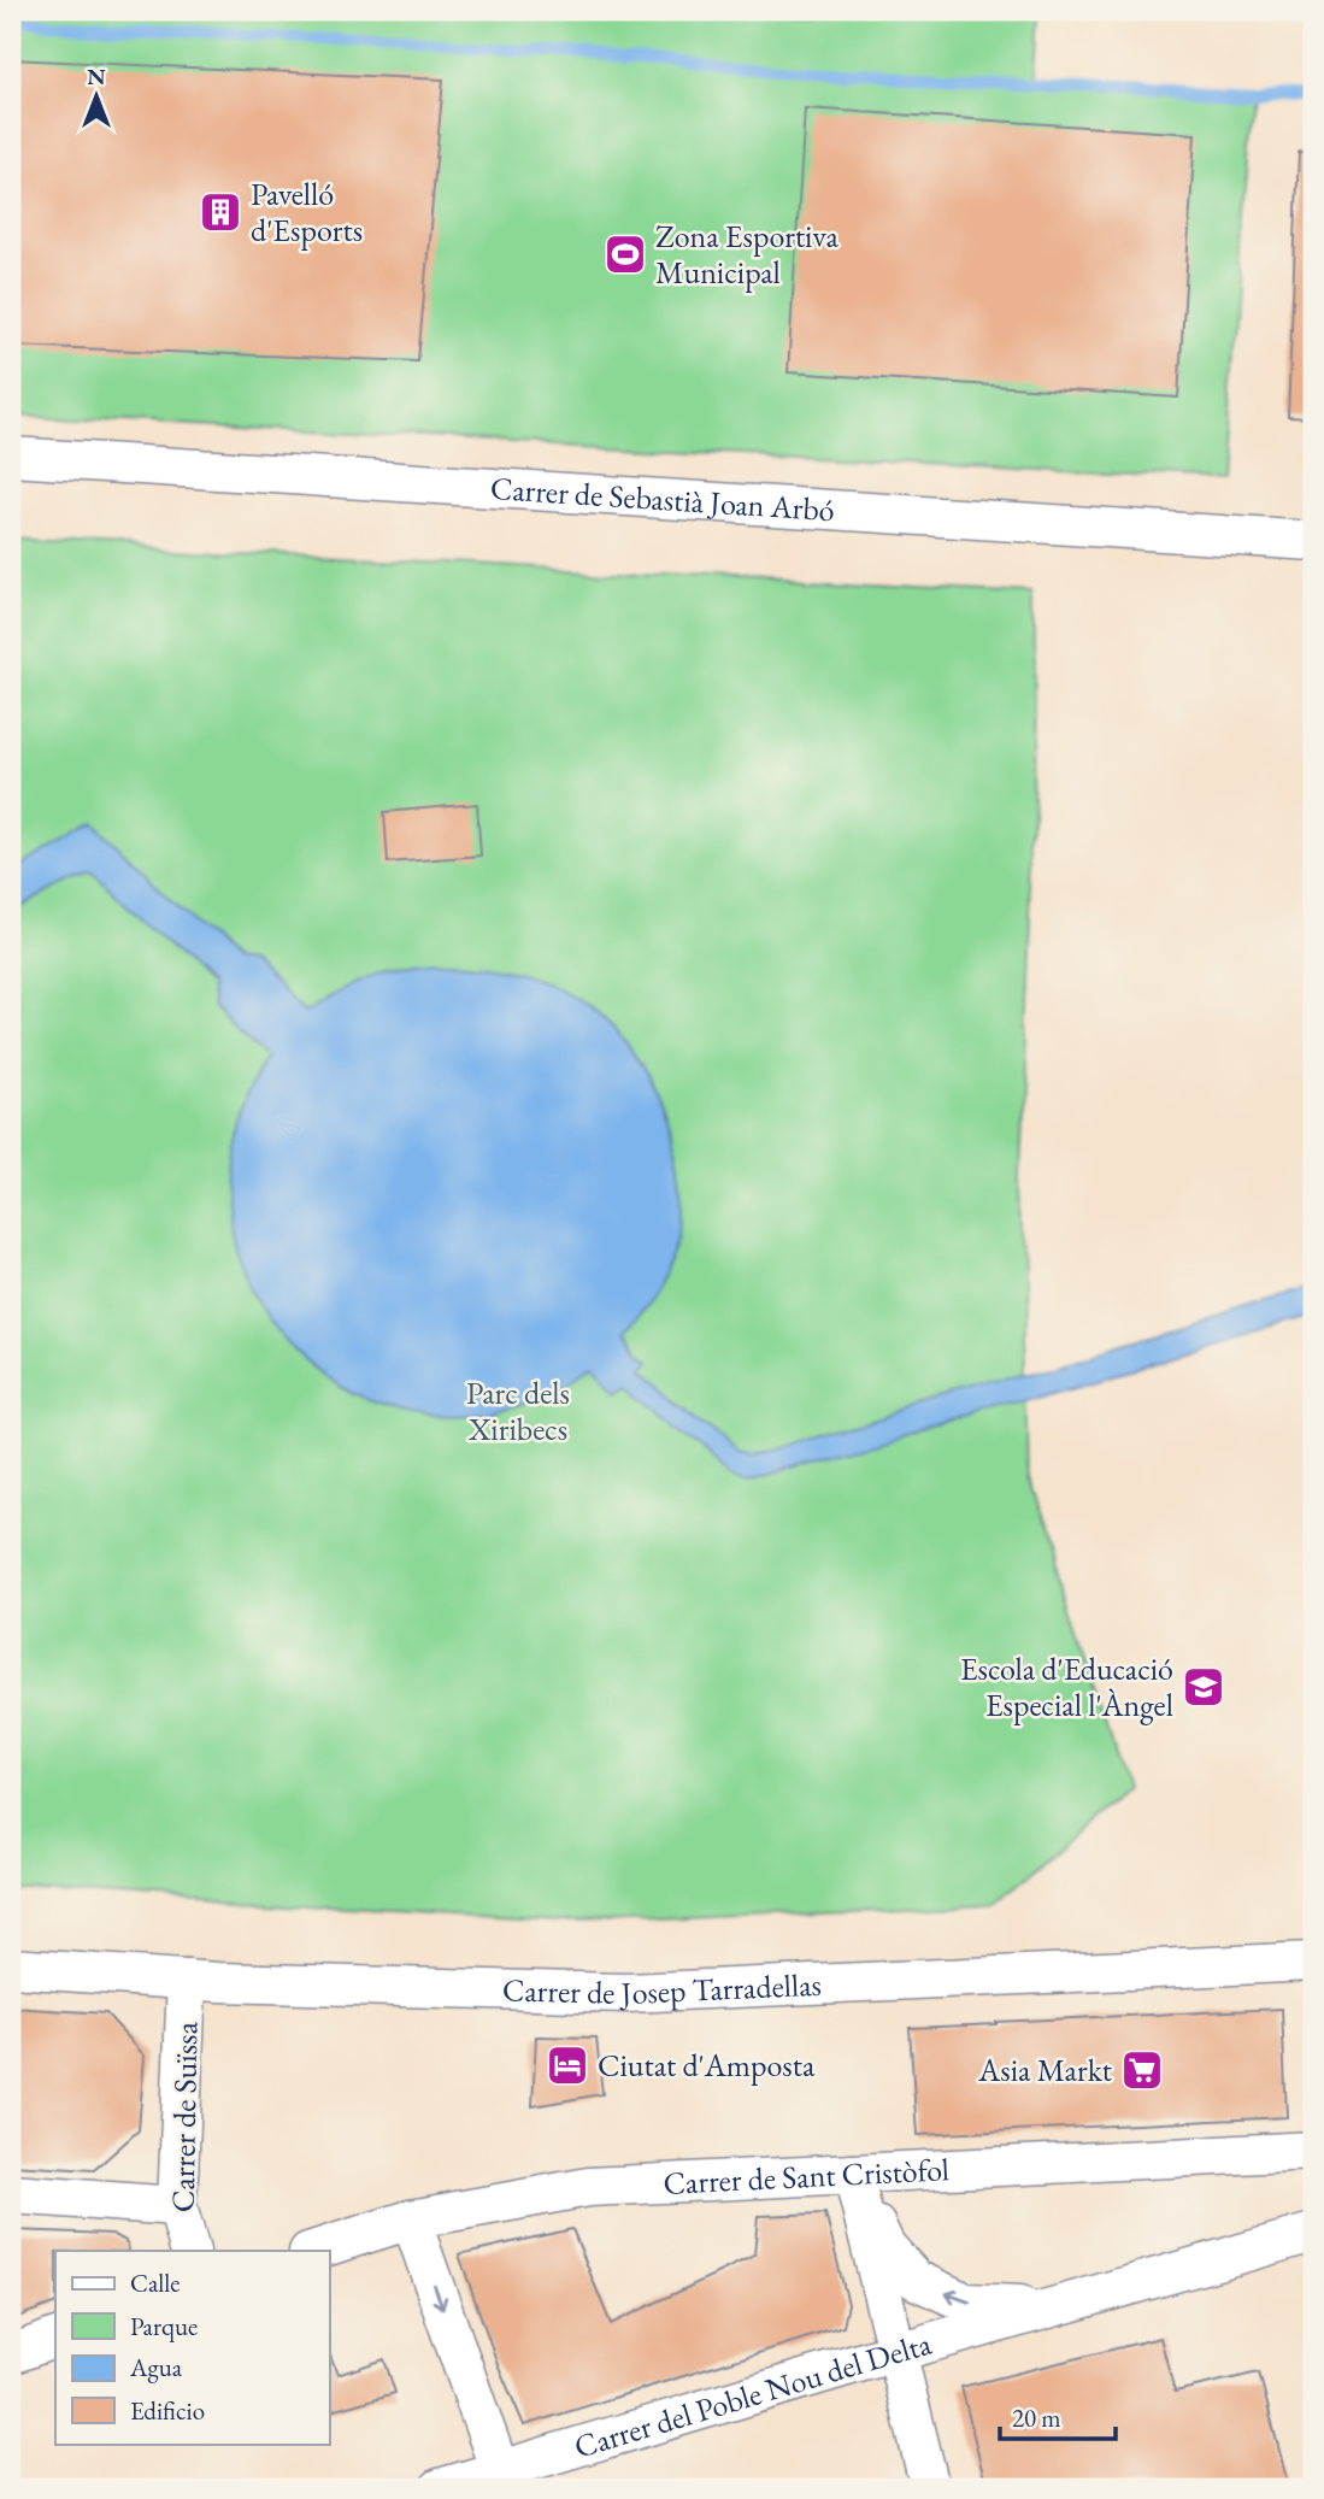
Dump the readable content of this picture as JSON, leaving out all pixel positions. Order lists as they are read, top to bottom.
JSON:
{
  "streets": {
    "street": [
      "Carrer de Sebastià Joan Arbó",
      "Carrer de Josep Tarradellas",
      "Carrer de Suïssa",
      "Carrer de Sant Cristòfol",
      "Carrer del Poble Nou del Delta"
    ]
  },
  "crossings": [
    ["Carrer de Josep Tarradellas", "Carrer de Suïssa"],
    ["Carrer de Sant Cristòfol", "Carrer del Poble Nou del Delta"]
  ],
  "parks": ["Parc dels Xiribecs"],
  "places": {
    "building": ["Pavelló d'Esports"],
    "sports": ["Zona Esportiva Municipal"],
    "school or university": ["Escola d'Educació Especial l'Àngel"],
    "hotel": ["Ciutat d'Amposta"],
    "supermarket": ["Asia Markt"]
  },
  "legend": [
    "Calle",
    "Parque",
    "Agua",
    "Edificio"
  ],
  "scale_bar": "20 m",
  "north": "top"
}
